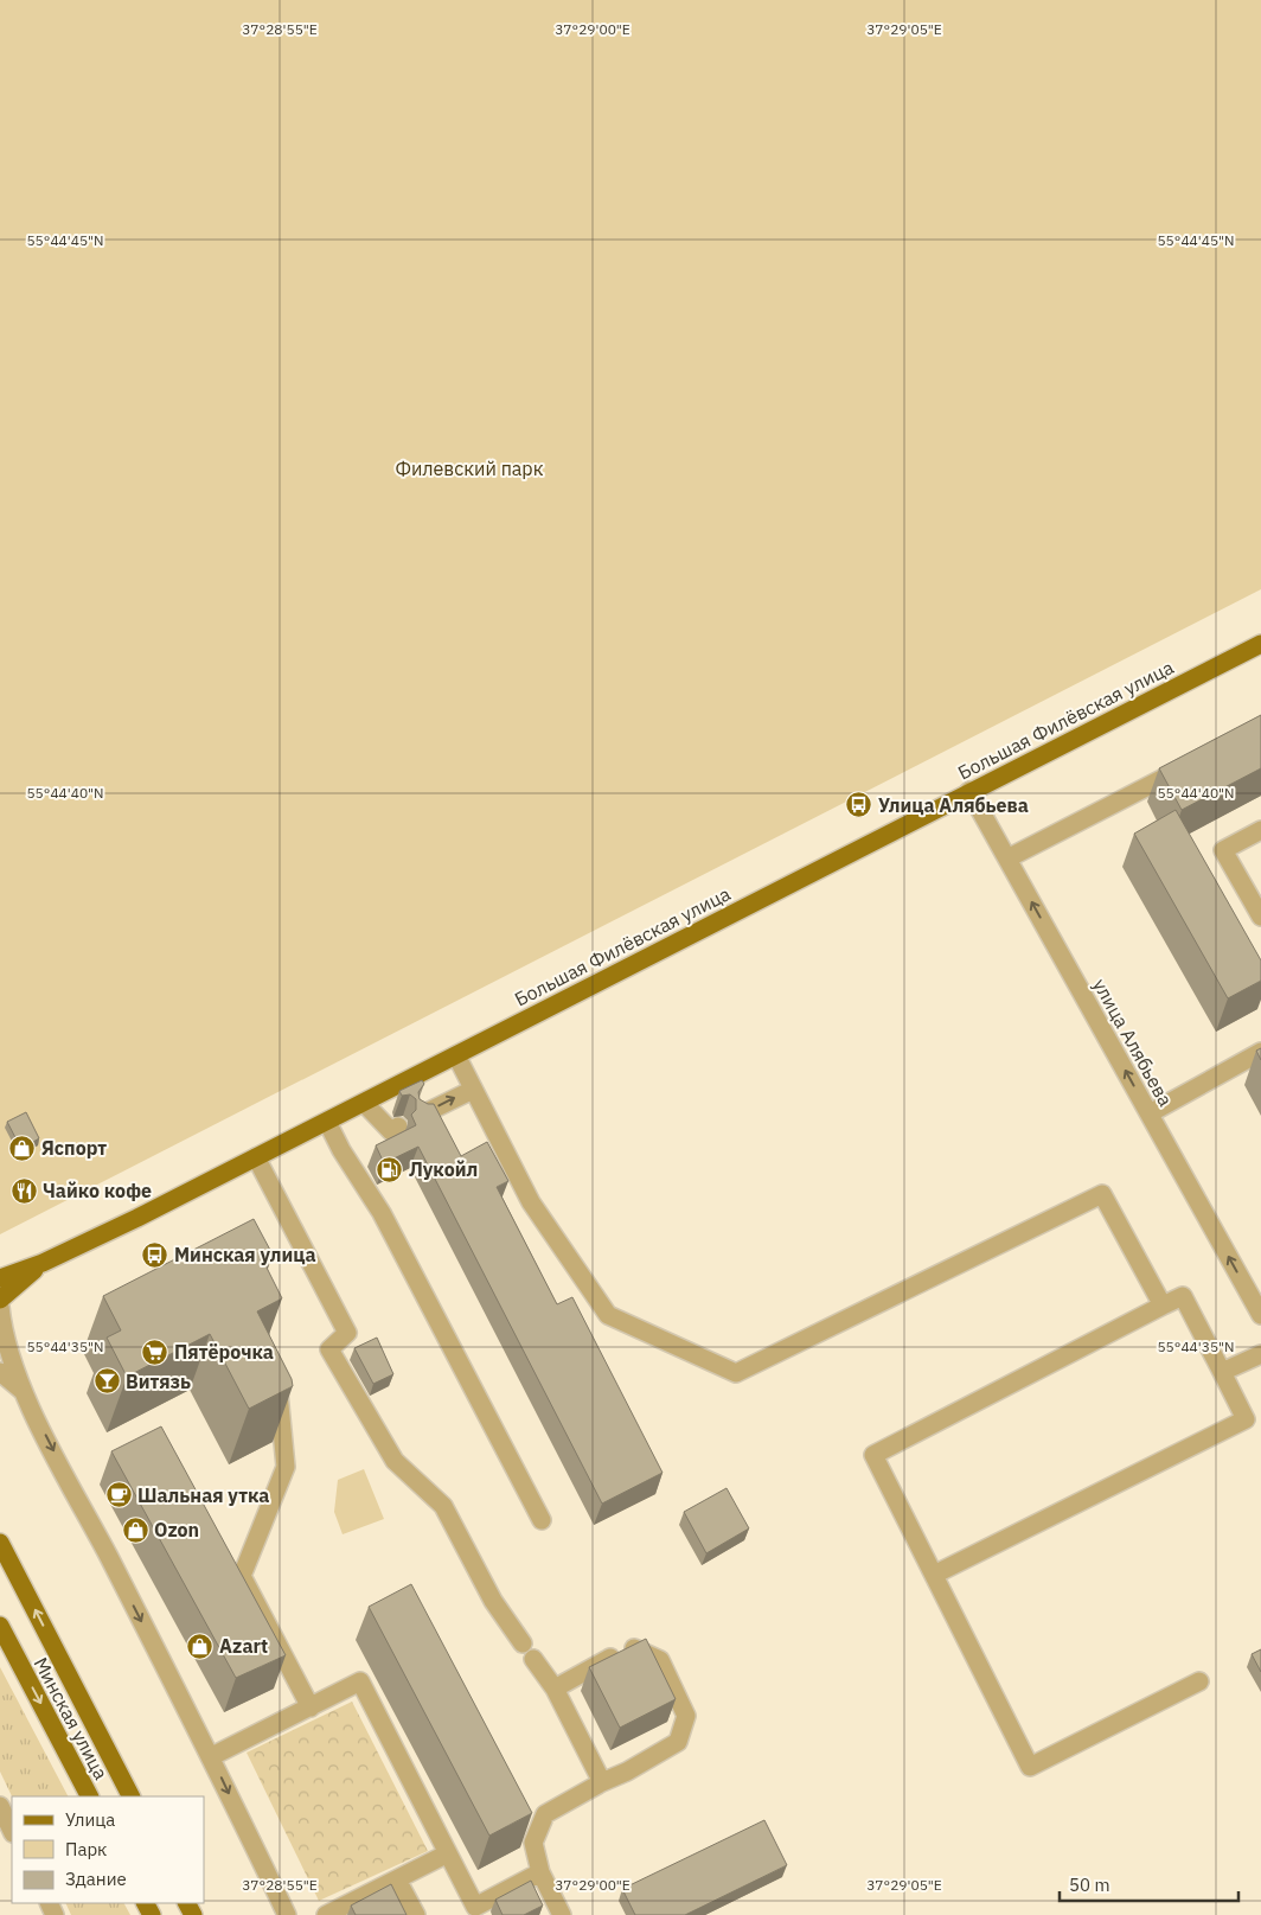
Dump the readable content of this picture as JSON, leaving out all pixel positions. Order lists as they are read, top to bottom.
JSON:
{
  "streets": {
    "main road": ["Большая Филёвская улица", "Минская улица"],
    "street": ["улица Алябьева"]
  },
  "crossings": [
    ["Большая Филёвская улица", "улица Алябьева"]
  ],
  "one_way": ["улица Алябьева"],
  "parks": ["Филевский парк"],
  "places": {
    "bus stop": ["Улица Алябьева", "Минская улица"],
    "shop": ["Яспорт", "Ozon", "Azart"],
    "fuel station": ["Лукойл"],
    "restaurant": ["Чайко кофе"],
    "supermarket": ["Пятёрочка"],
    "bar": ["Витязь"],
    "cafe": ["Шальная утка"]
  },
  "legend": ["Улица", "Парк", "Здание"],
  "scale_bar": "50 m",
  "coordinates": [
    "37°28'55\"E",
    "37°29'00\"E",
    "37°29'05\"E",
    "55°44'45\"N",
    "55°44'40\"N",
    "55°44'35\"N"
  ]
}
